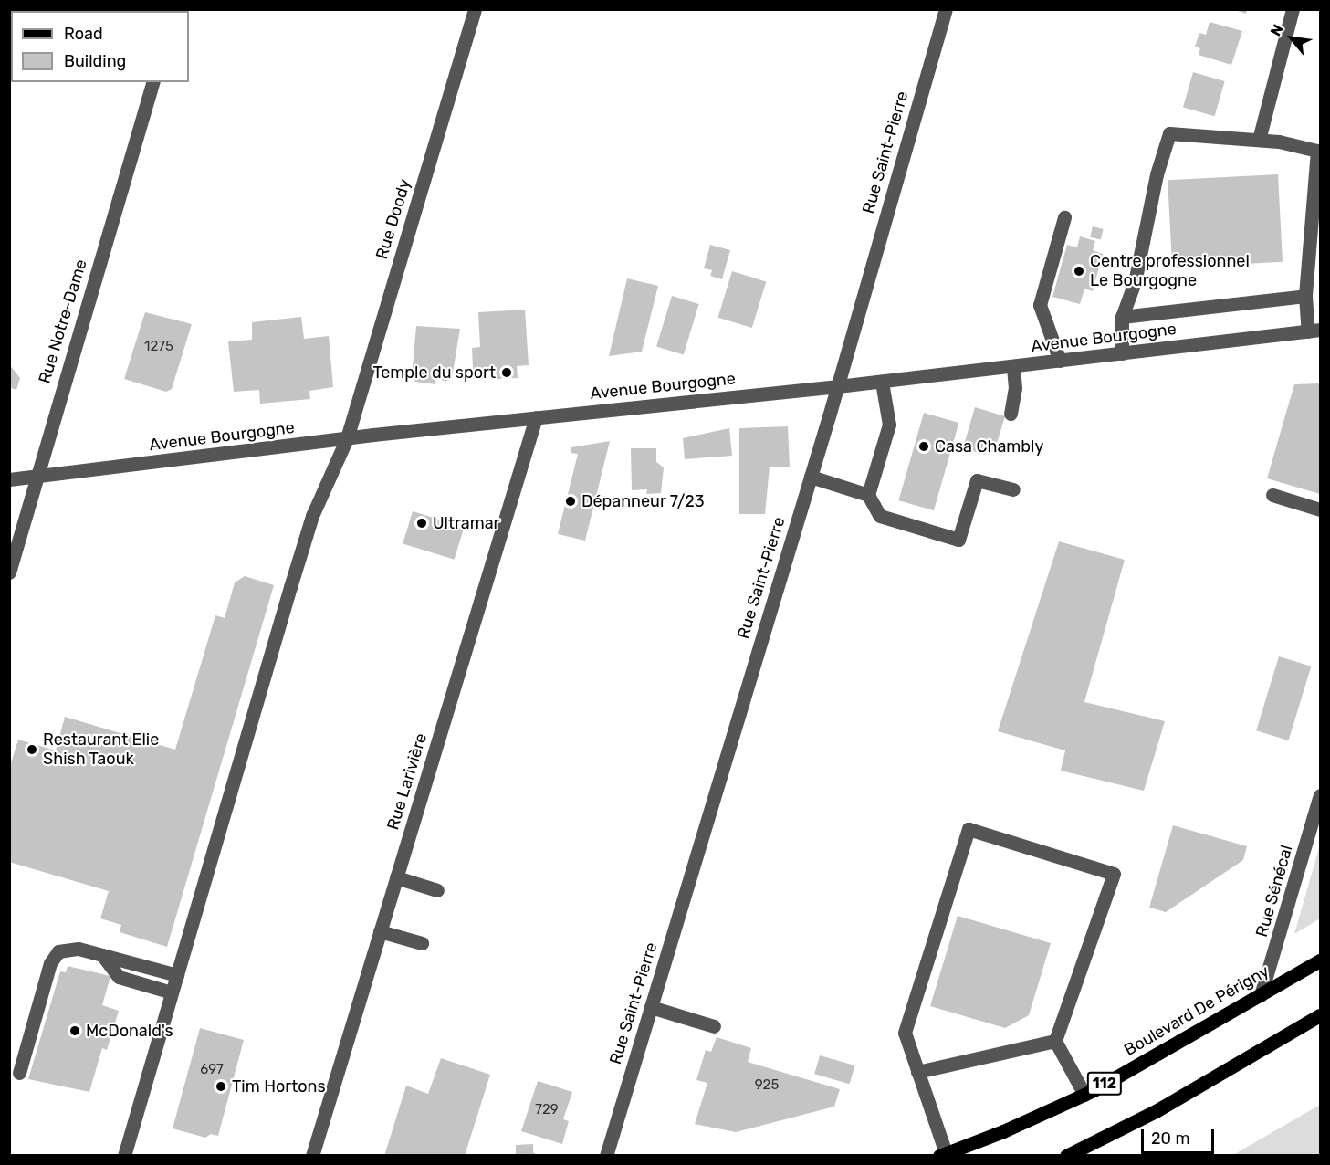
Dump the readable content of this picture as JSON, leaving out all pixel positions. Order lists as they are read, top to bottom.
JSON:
{
  "streets": {
    "main road": ["Boulevard De Périgny", "112"],
    "street": [
      "Rue Saint-Pierre",
      "Rue Doody",
      "Rue Notre-Dame",
      "Avenue Bourgogne",
      "Rue Larivière",
      "Rue Sénécal"
    ]
  },
  "crossings": [
    ["Rue Saint-Pierre", "Avenue Bourgogne"],
    ["Rue Doody", "Avenue Bourgogne"],
    ["Rue Notre-Dame", "Avenue Bourgogne"],
    ["Avenue Bourgogne", "Rue Larivière"],
    ["Rue Sénécal", "Boulevard De Périgny"]
  ],
  "places": [
    "Centre professionnel Le Bourgogne",
    "Temple du sport",
    "Casa Chambly",
    "Dépanneur 7/23",
    "Ultramar",
    "Restaurant Elie Shish Taouk",
    "McDonald's",
    "Tim Hortons"
  ],
  "house_numbers": [
    "1275",
    "697",
    "925",
    "729"
  ],
  "legend": ["Road", "Building"],
  "scale_bar": "20 m",
  "north": "top left"
}
